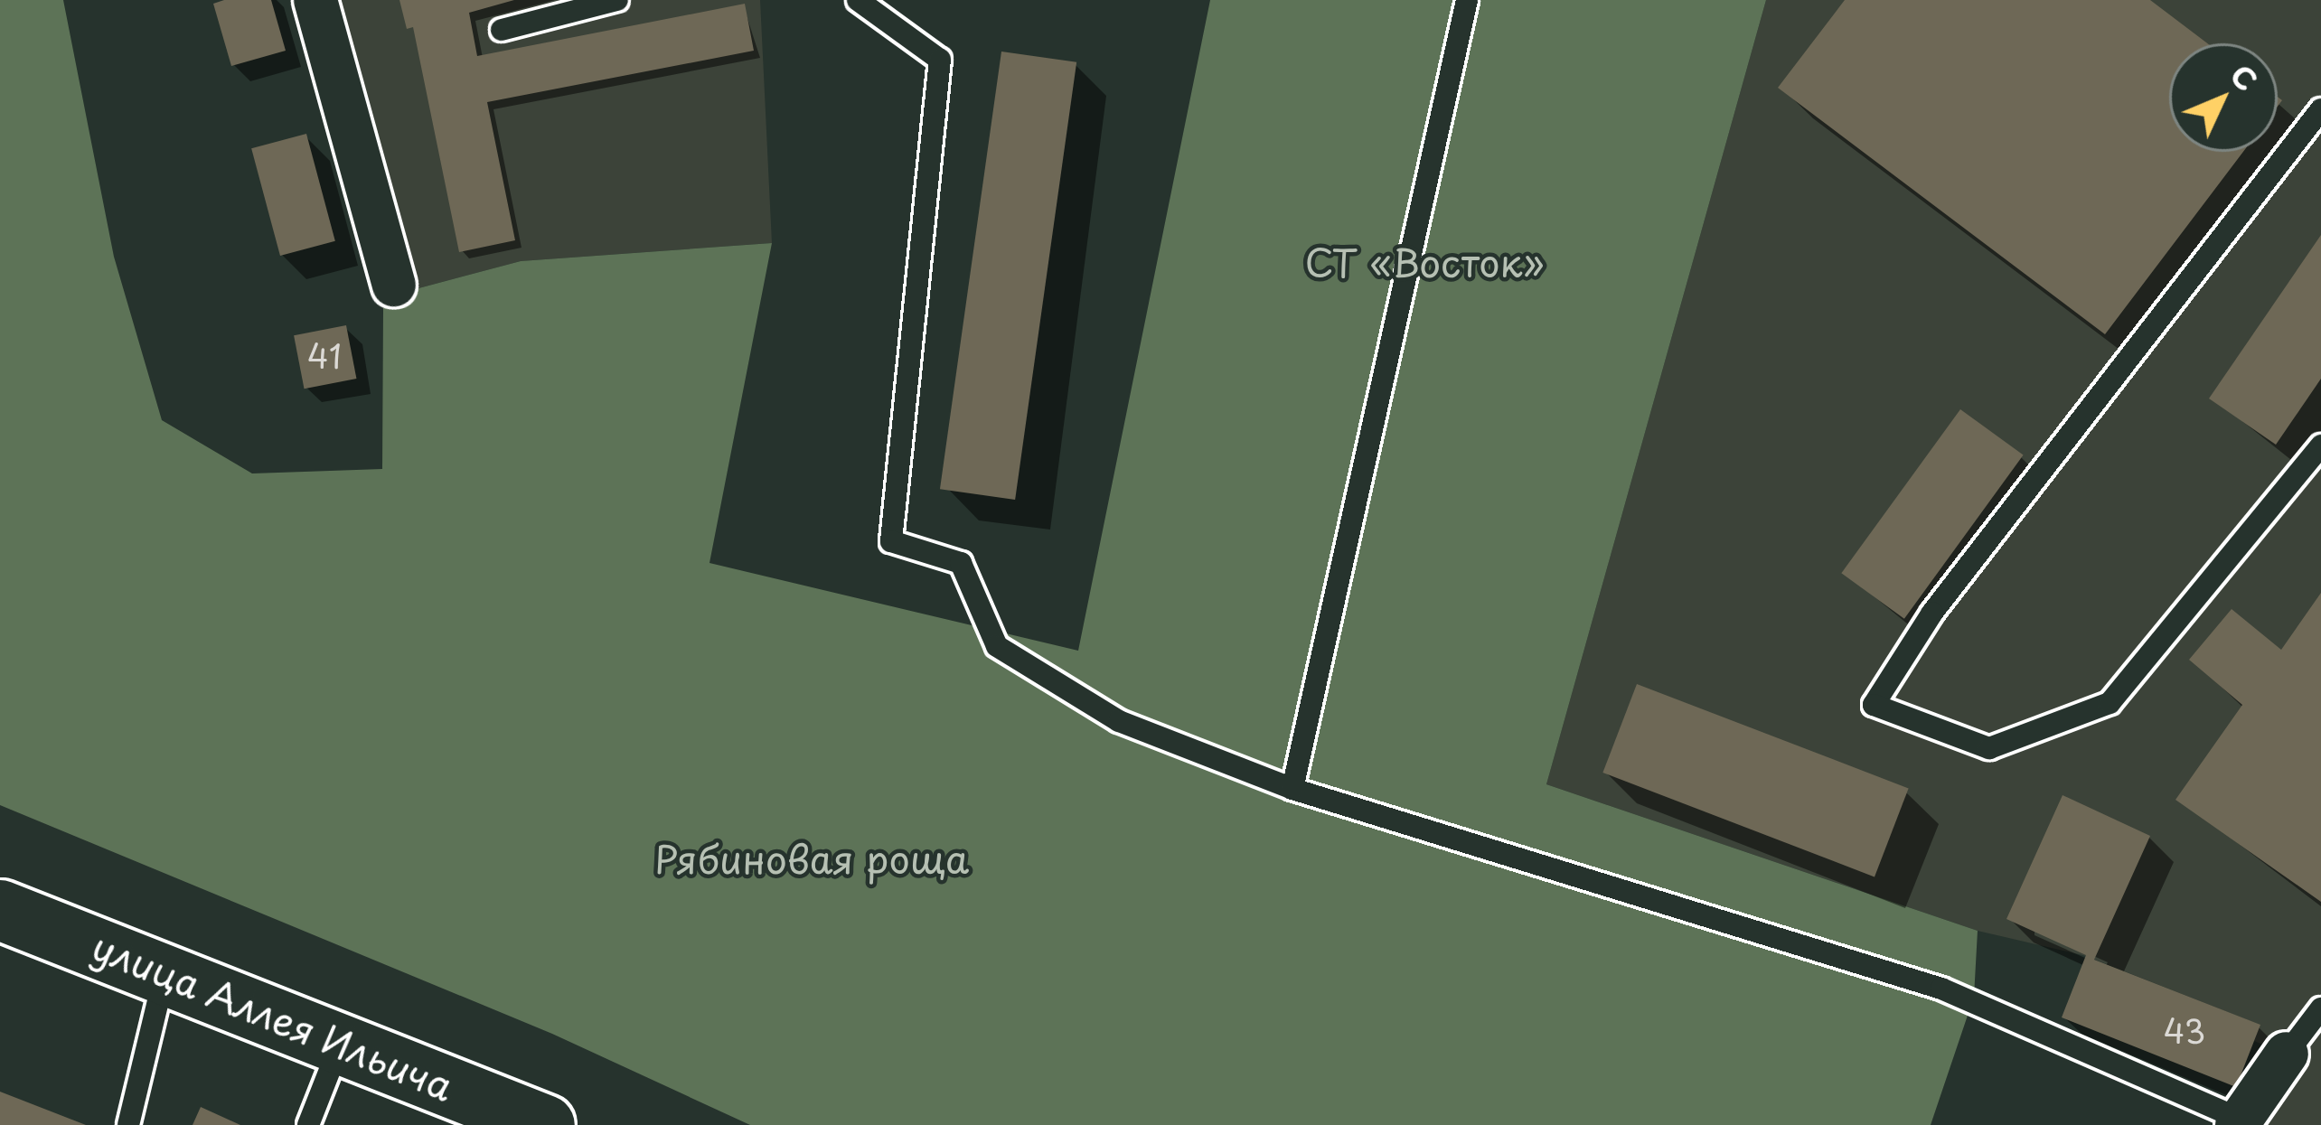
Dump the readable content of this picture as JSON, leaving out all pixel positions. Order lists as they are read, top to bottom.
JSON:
{
  "streets": {
    "main road": ["улица Аллея Ильича"]
  },
  "parks": ["СТ «Восток»", "Рябиновая роща"],
  "house_numbers": ["41", "43"],
  "north": "top right"
}
